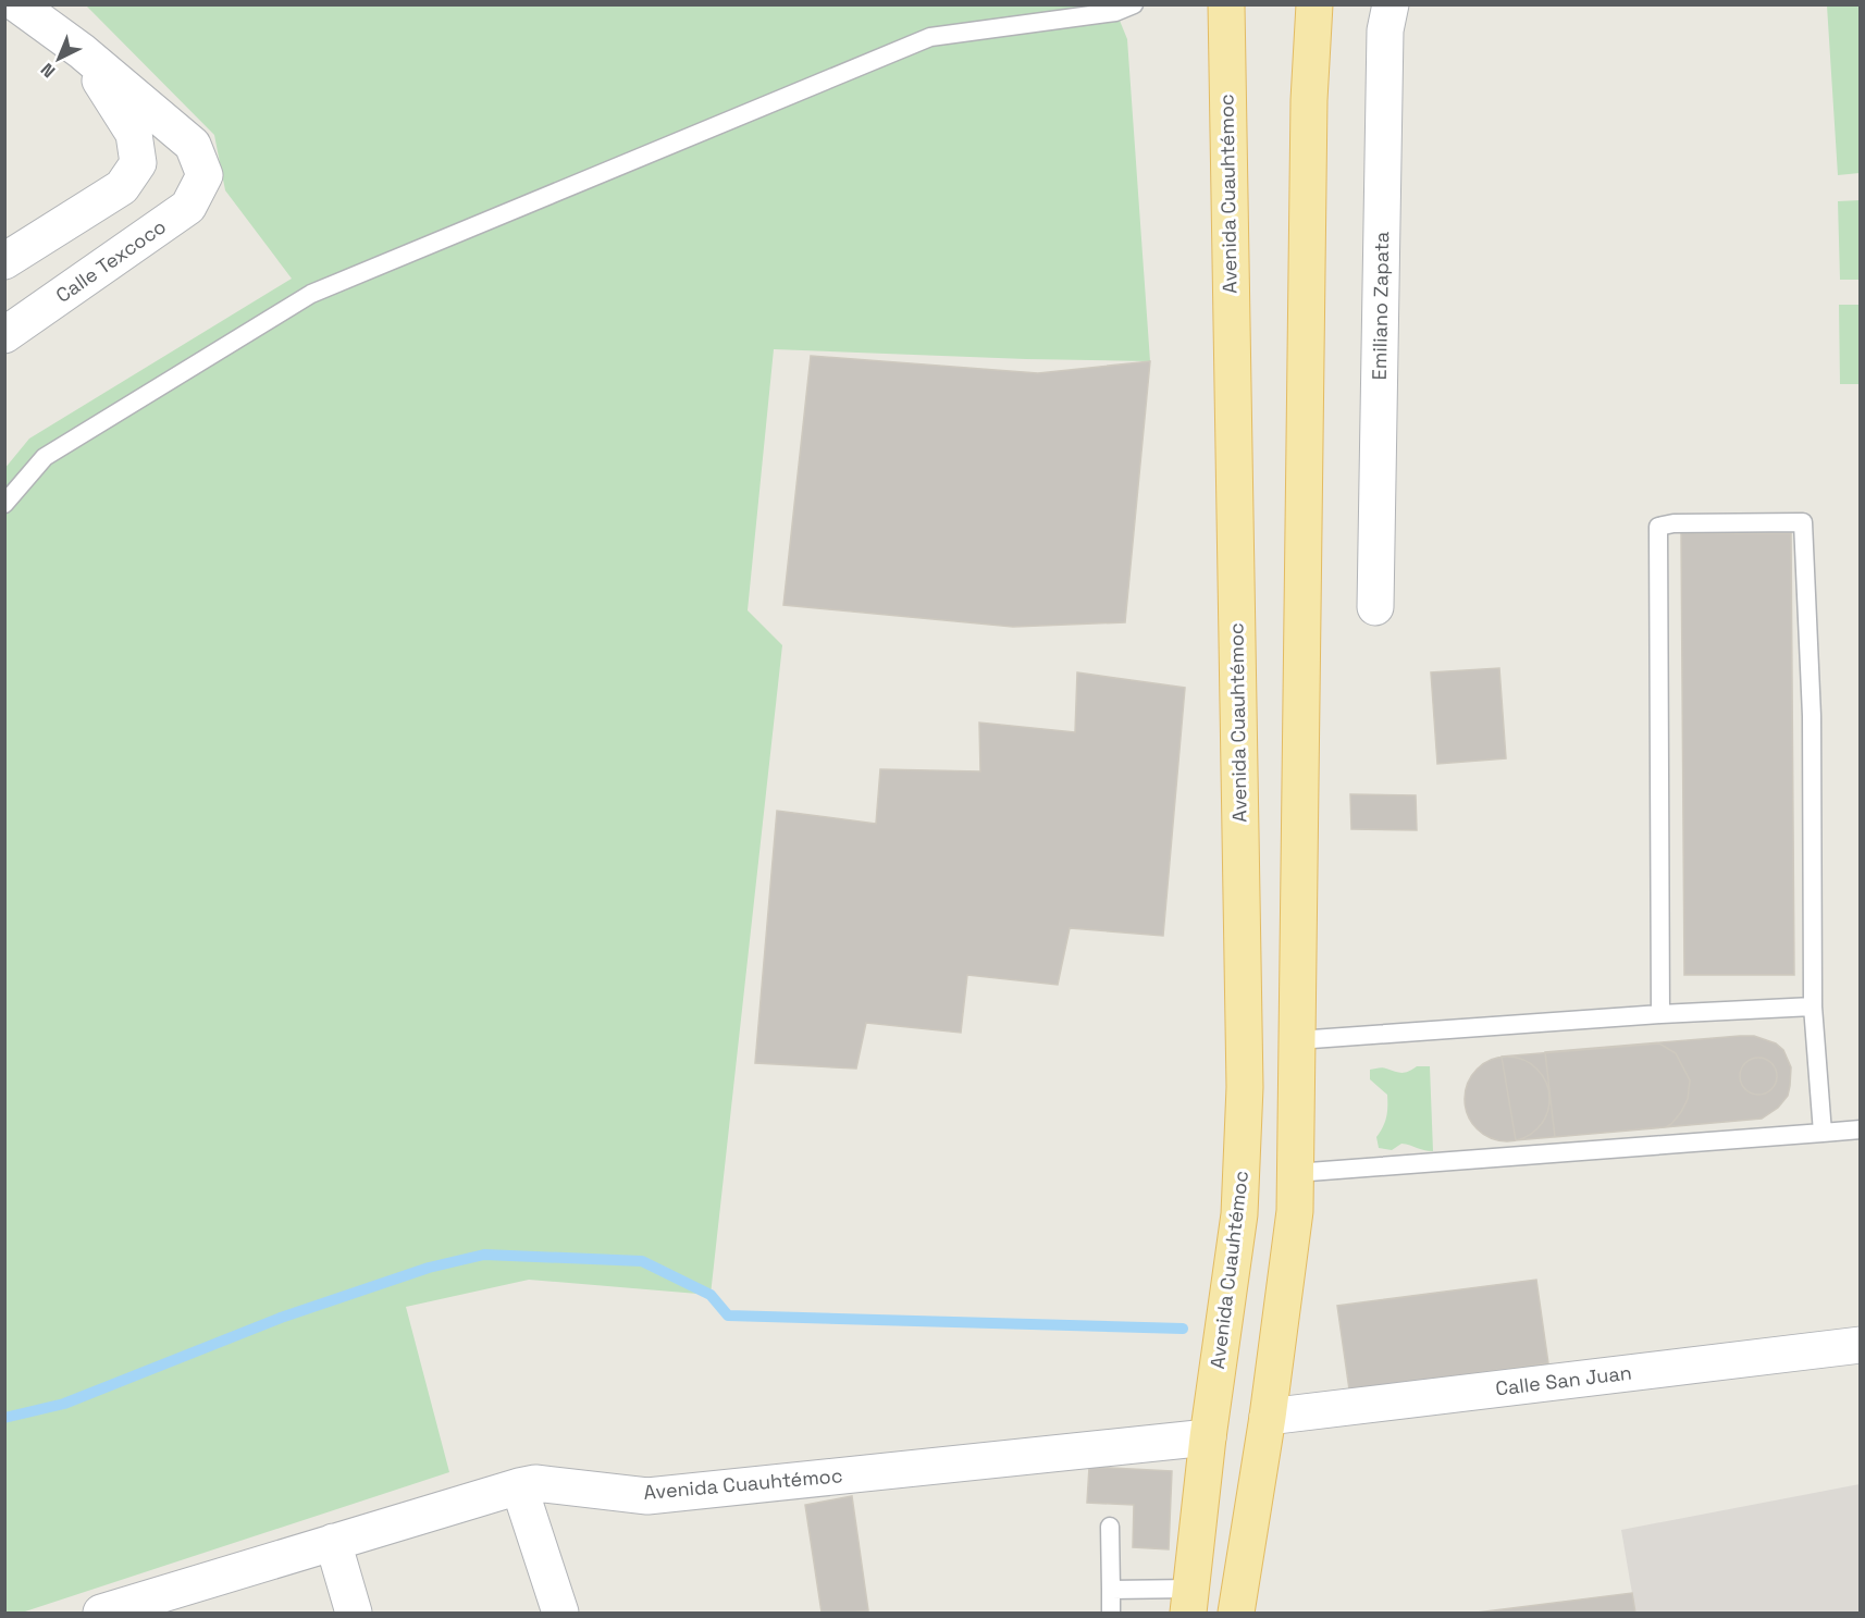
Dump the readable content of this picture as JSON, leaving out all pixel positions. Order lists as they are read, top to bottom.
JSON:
{
  "streets": {
    "main road": ["Avenida Cuauhtémoc"],
    "street": ["Calle Texcoco", "Emiliano Zapata", "Calle San Juan"]
  },
  "north": "bottom left"
}
